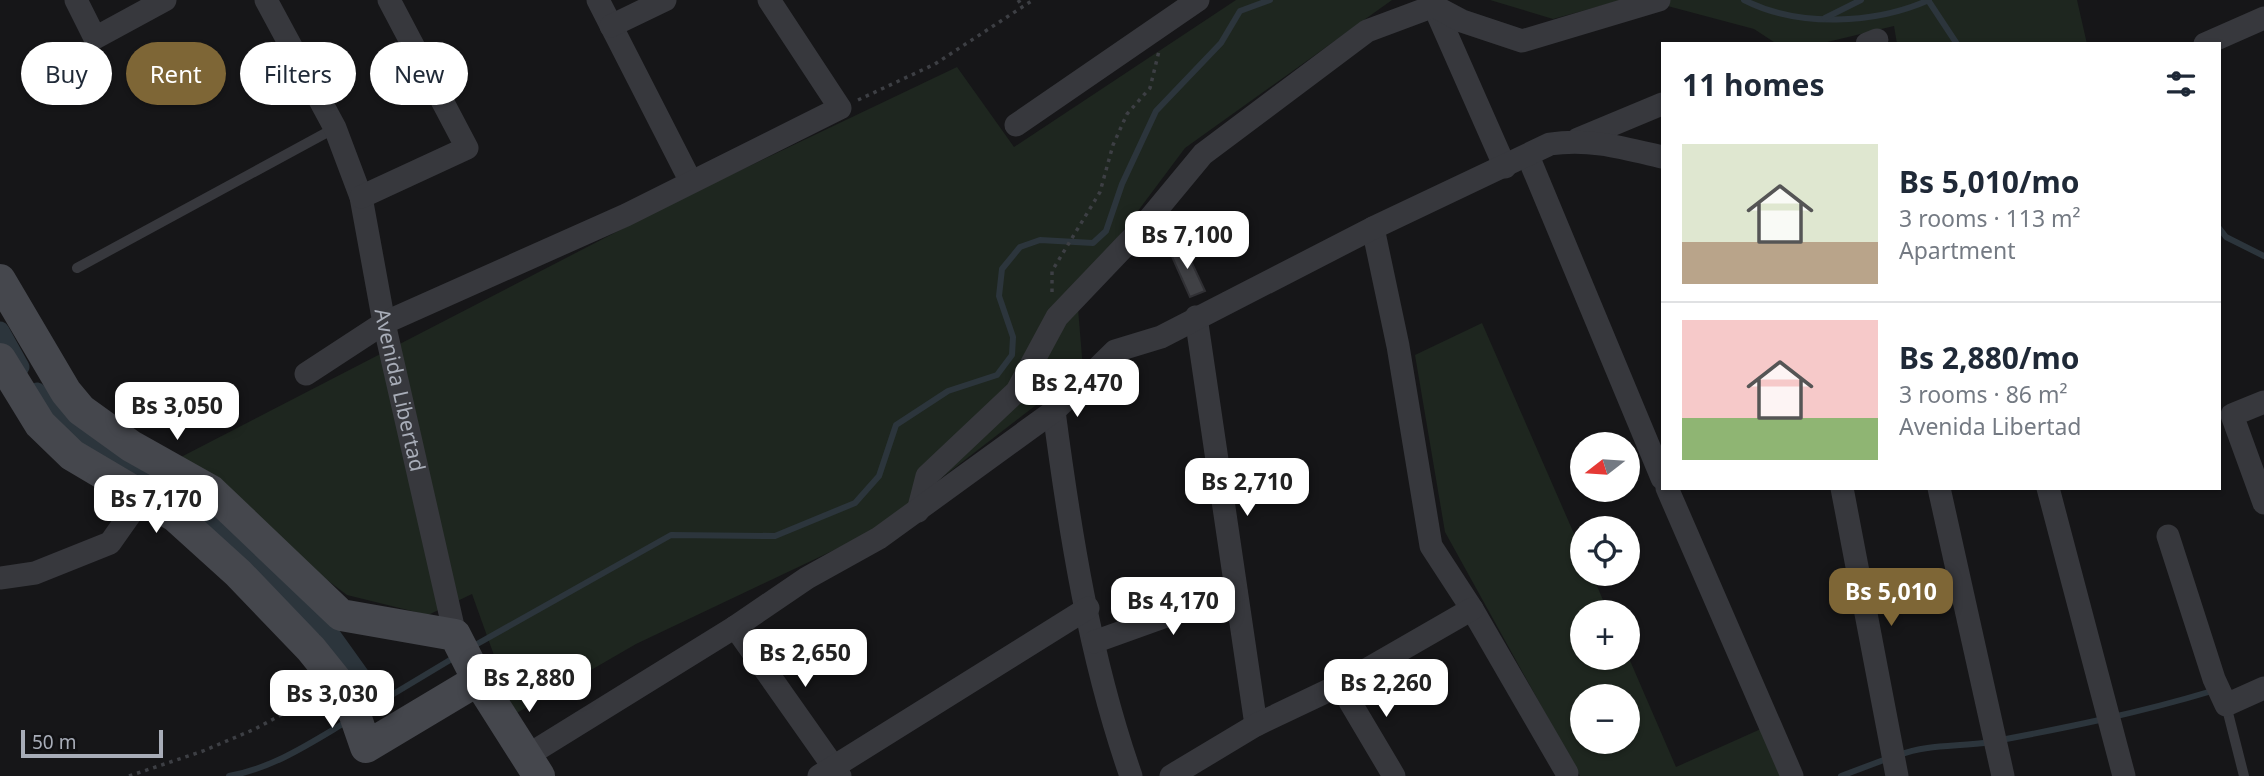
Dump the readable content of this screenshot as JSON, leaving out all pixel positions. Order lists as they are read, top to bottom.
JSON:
{
  "streets": {
    "main road": ["Avenida Libertad"]
  },
  "scale_bar": "50 m",
  "north": "left",
  "page": {
    "chip": [
      "Buy",
      "Rent",
      "Filters",
      "New"
    ],
    "heading": "11 homes",
    "list": [
      {
        "name": "Bs 5,010/mo",
        "note": "3 rooms · 113 m² · Apartment"
      },
      {
        "name": "Bs 2,880/mo",
        "note": "3 rooms · 86 m² · Avenida Libertad"
      }
    ],
    "price": [
      "Bs 7,100",
      "Bs 2,470",
      "Bs 3,050",
      "Bs 2,710",
      "Bs 7,170",
      "Bs 5,010",
      "Bs 4,170",
      "Bs 2,650",
      "Bs 2,880",
      "Bs 2,260",
      "Bs 3,030"
    ],
    "map_buttons": ["+", "−"],
    "scale": "50 m"
  }
}
